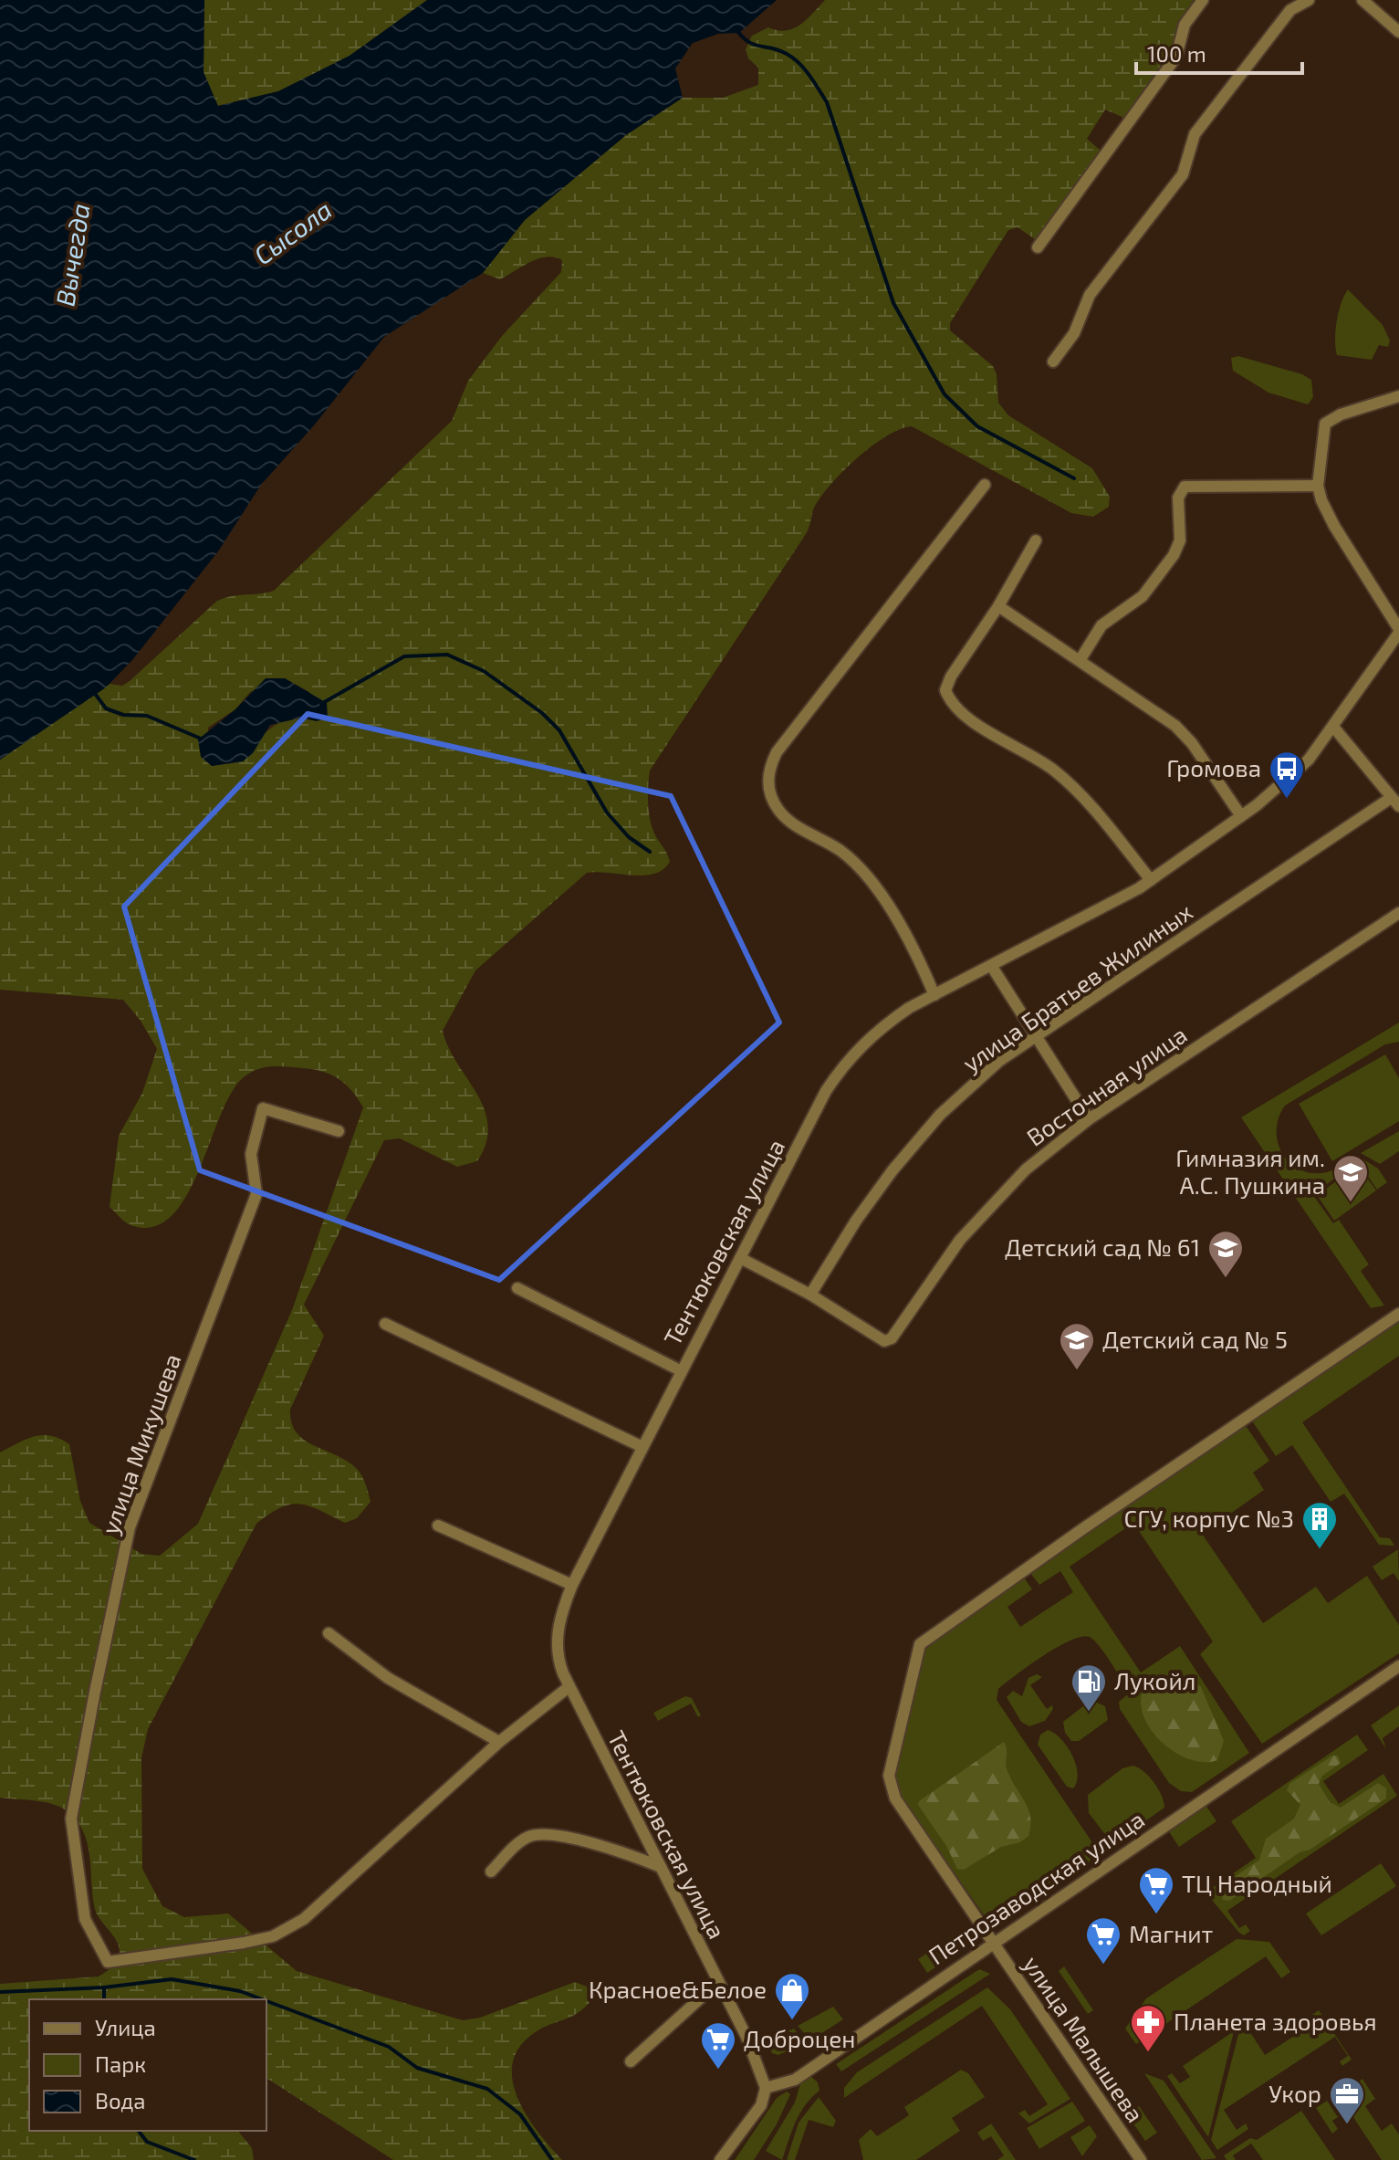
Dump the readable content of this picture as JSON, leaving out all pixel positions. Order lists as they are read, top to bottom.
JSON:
{
  "streets": {
    "street": [
      "улица Братьев Жилиных",
      "Восточная улица",
      "Тентюковская улица",
      "улица Микушева",
      "Петрозаводская улица",
      "улица Малышева"
    ]
  },
  "crossings": [
    ["улица Братьев Жилиных", "Восточная улица"],
    ["Тентюковская улица", "Петрозаводская улица"],
    ["Петрозаводская улица", "улица Малышева"]
  ],
  "water": ["Сысола", "Вычегда"],
  "places": {
    "bus stop": ["Громова"],
    "school or university": ["Гимназия им. А.С. Пушкина", "Детский сад № 61", "Детский сад № 5"],
    "building": ["СГУ, корпус №3"],
    "fuel station": ["Лукойл"],
    "supermarket": ["ТЦ Народный", "Магнит", "Доброцен"],
    "shop": ["Красное&Белое"],
    "pharmacy": ["Планета здоровья"],
    "office": ["Укор"]
  },
  "legend": ["Улица", "Парк", "Вода"],
  "scale_bar": "100 m"
}
